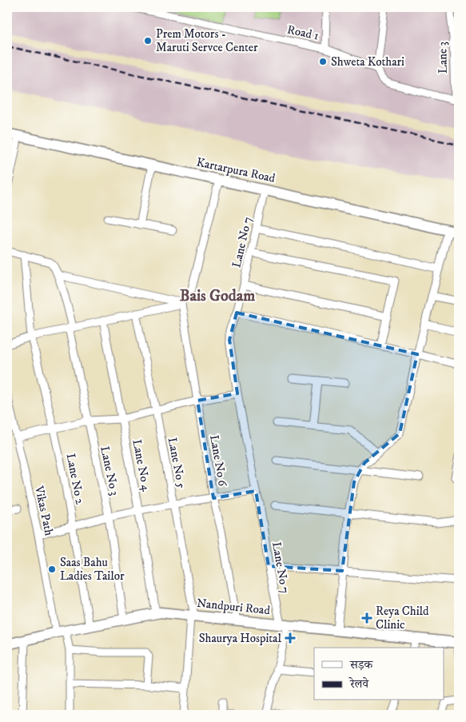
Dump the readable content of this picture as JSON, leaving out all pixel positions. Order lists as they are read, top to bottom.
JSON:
{
  "streets": {
    "street": [
      "Road 1",
      "Lane 3",
      "Kartarpura Road",
      "Lane No 7",
      "Lane No 6",
      "Lane No 5",
      "Lane No 4",
      "Lane No 3",
      "Lane No 2",
      "Vikas Path",
      "Nandpuri Road"
    ]
  },
  "crossings": [
    ["Road 1", "Lane 3"],
    ["Kartarpura Road", "Lane No 7"],
    ["Lane No 7", "Nandpuri Road"],
    ["Lane No 6", "Lane No 5"],
    ["Lane No 6", "Nandpuri Road"],
    ["Lane No 5", "Nandpuri Road"],
    ["Lane No 4", "Nandpuri Road"],
    ["Lane No 3", "Nandpuri Road"],
    ["Lane No 2", "Nandpuri Road"],
    ["Vikas Path", "Nandpuri Road"]
  ],
  "districts": ["Bais Godam"],
  "places": {
    "other": ["Prem Motors - Maruti Servce Center", "Shweta Kothari", "Saas Bahu Ladies Tailor"],
    "health": ["Reya Child Clinic", "Shaurya Hospital"]
  },
  "legend": ["सड़क", "रेलवे"]
}
